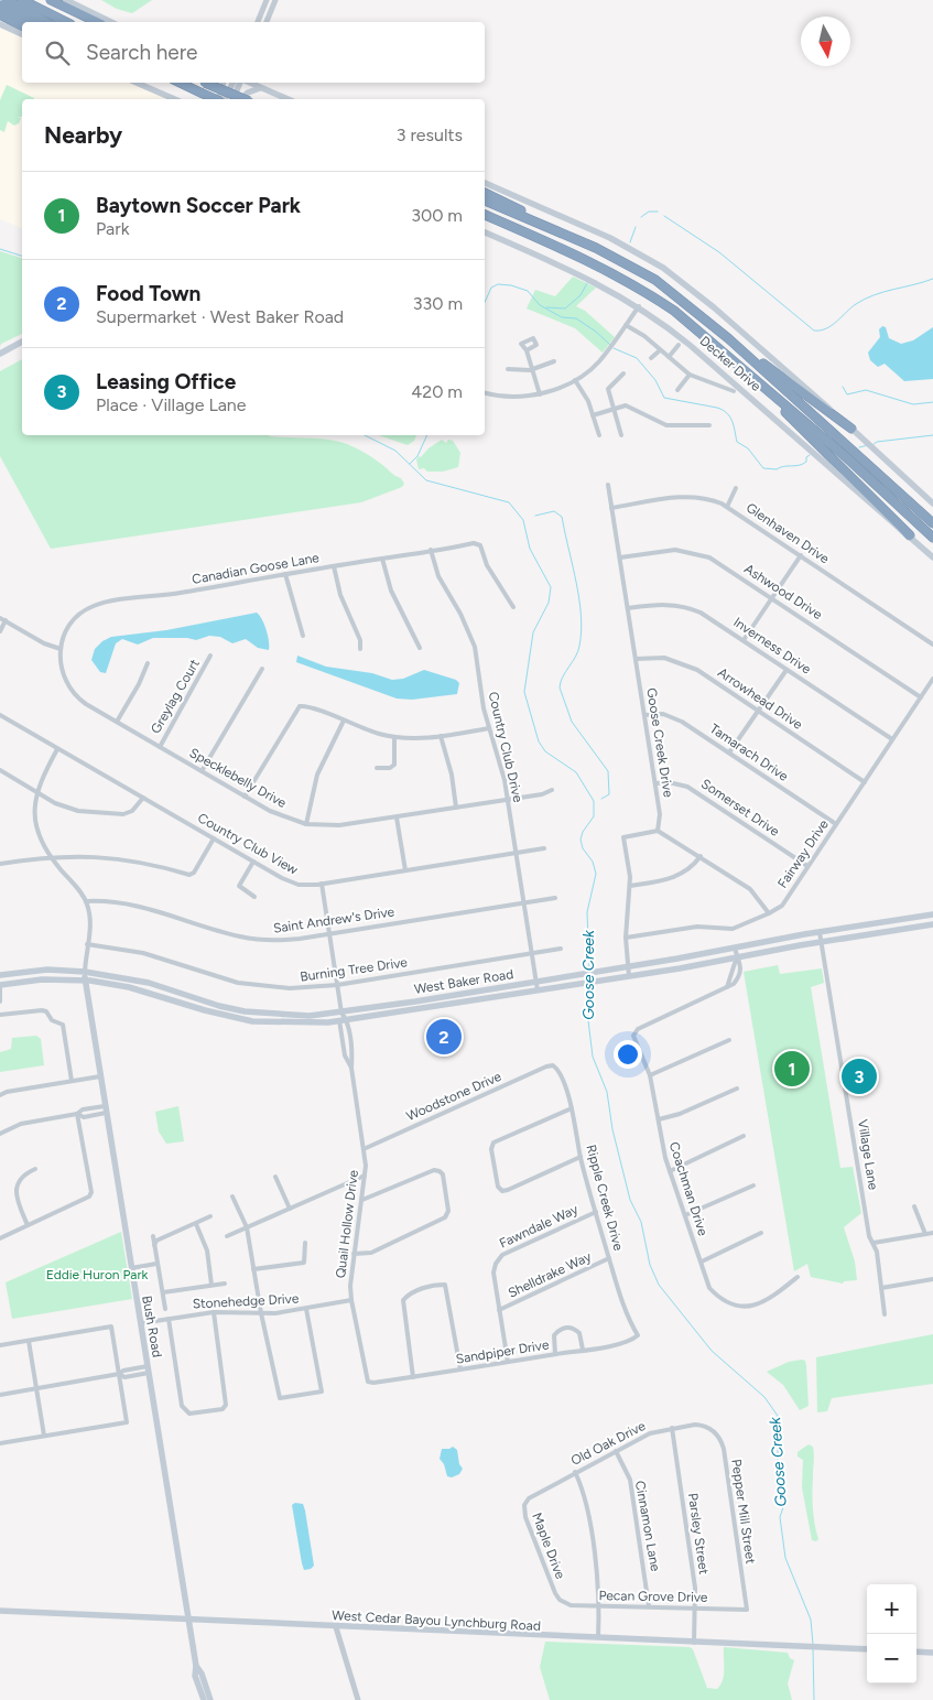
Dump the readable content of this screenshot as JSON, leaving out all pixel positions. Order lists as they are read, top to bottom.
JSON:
{
  "streets": {
    "highway": ["Decker Drive"],
    "main road": ["West Baker Road", "Bush Road", "West Cedar Bayou Lynchburg Road"],
    "street": [
      "Glenhaven Drive",
      "Canadian Goose Lane",
      "Ashwood Drive",
      "Inverness Drive",
      "Greylag Court",
      "Arrowhead Drive",
      "Goose Creek Drive",
      "Country Club Drive",
      "Tamarach Drive",
      "Specklebelly Drive",
      "Somerset Drive",
      "Country Club View",
      "Fairway Drive",
      "Saint Andrew's Drive",
      "Burning Tree Drive",
      "Woodstone Drive",
      "Village Lane",
      "Coachman Drive",
      "Ripple Creek Drive",
      "Quail Hollow Drive",
      "Fawndale Way",
      "Shelldrake Way",
      "Stonehedge Drive",
      "Sandpiper Drive",
      "Old Oak Drive",
      "Pepper Mill Street",
      "Cinnamon Lane",
      "Parsley Street",
      "Maple Drive",
      "Pecan Grove Drive"
    ]
  },
  "crossings": [
    ["Glenhaven Drive", "Goose Creek Drive"],
    ["Canadian Goose Lane", "Country Club Drive"],
    ["Canadian Goose Lane", "Specklebelly Drive"],
    ["Ashwood Drive", "Goose Creek Drive"],
    ["Ashwood Drive", "Fairway Drive"],
    ["Inverness Drive", "Goose Creek Drive"],
    ["Inverness Drive", "Fairway Drive"],
    ["Greylag Court", "Specklebelly Drive"],
    ["Arrowhead Drive", "Goose Creek Drive"],
    ["Arrowhead Drive", "Fairway Drive"],
    ["Goose Creek Drive", "Tamarach Drive"],
    ["Goose Creek Drive", "Somerset Drive"],
    ["Country Club Drive", "Specklebelly Drive"],
    ["Country Club Drive", "Country Club View"],
    ["Country Club Drive", "Saint Andrew's Drive"],
    ["Country Club Drive", "Burning Tree Drive"],
    ["Country Club Drive", "West Baker Road"],
    ["Tamarach Drive", "Fairway Drive"],
    ["Somerset Drive", "Fairway Drive"],
    ["West Baker Road", "Village Lane"],
    ["West Baker Road", "Coachman Drive"],
    ["West Baker Road", "Quail Hollow Drive"],
    ["West Baker Road", "Bush Road"],
    ["Woodstone Drive", "Ripple Creek Drive"],
    ["Woodstone Drive", "Quail Hollow Drive"],
    ["Ripple Creek Drive", "Fawndale Way"],
    ["Ripple Creek Drive", "Shelldrake Way"],
    ["Ripple Creek Drive", "Sandpiper Drive"],
    ["Quail Hollow Drive", "Stonehedge Drive"],
    ["Quail Hollow Drive", "Sandpiper Drive"],
    ["Fawndale Way", "Shelldrake Way"],
    ["Fawndale Way", "Sandpiper Drive"],
    ["Stonehedge Drive", "Bush Road"],
    ["Bush Road", "West Cedar Bayou Lynchburg Road"],
    ["Old Oak Drive", "Pepper Mill Street"],
    ["Old Oak Drive", "Cinnamon Lane"],
    ["Old Oak Drive", "Parsley Street"],
    ["Old Oak Drive", "Maple Drive"],
    ["Pepper Mill Street", "Pecan Grove Drive"],
    ["Cinnamon Lane", "Pecan Grove Drive"],
    ["Parsley Street", "Pecan Grove Drive"],
    ["Parsley Street", "West Cedar Bayou Lynchburg Road"],
    ["Maple Drive", "Pecan Grove Drive"]
  ],
  "water": ["Goose Creek"],
  "parks": ["Eddie Huron Park"],
  "north": "bottom",
  "page": {
    "search": "Search here",
    "heading": ["Nearby", "3 results"],
    "list": [
      {
        "mark": "1",
        "name": "Baytown Soccer Park",
        "note": "Park",
        "value": "300 m"
      },
      {
        "mark": "2",
        "name": "Food Town",
        "note": "Supermarket · West Baker Road",
        "value": "330 m"
      },
      {
        "mark": "3",
        "name": "Leasing Office",
        "note": "Place · Village Lane",
        "value": "420 m"
      }
    ],
    "pins": ["2", "1", "3"],
    "map_buttons": ["+", "−"]
  }
}
